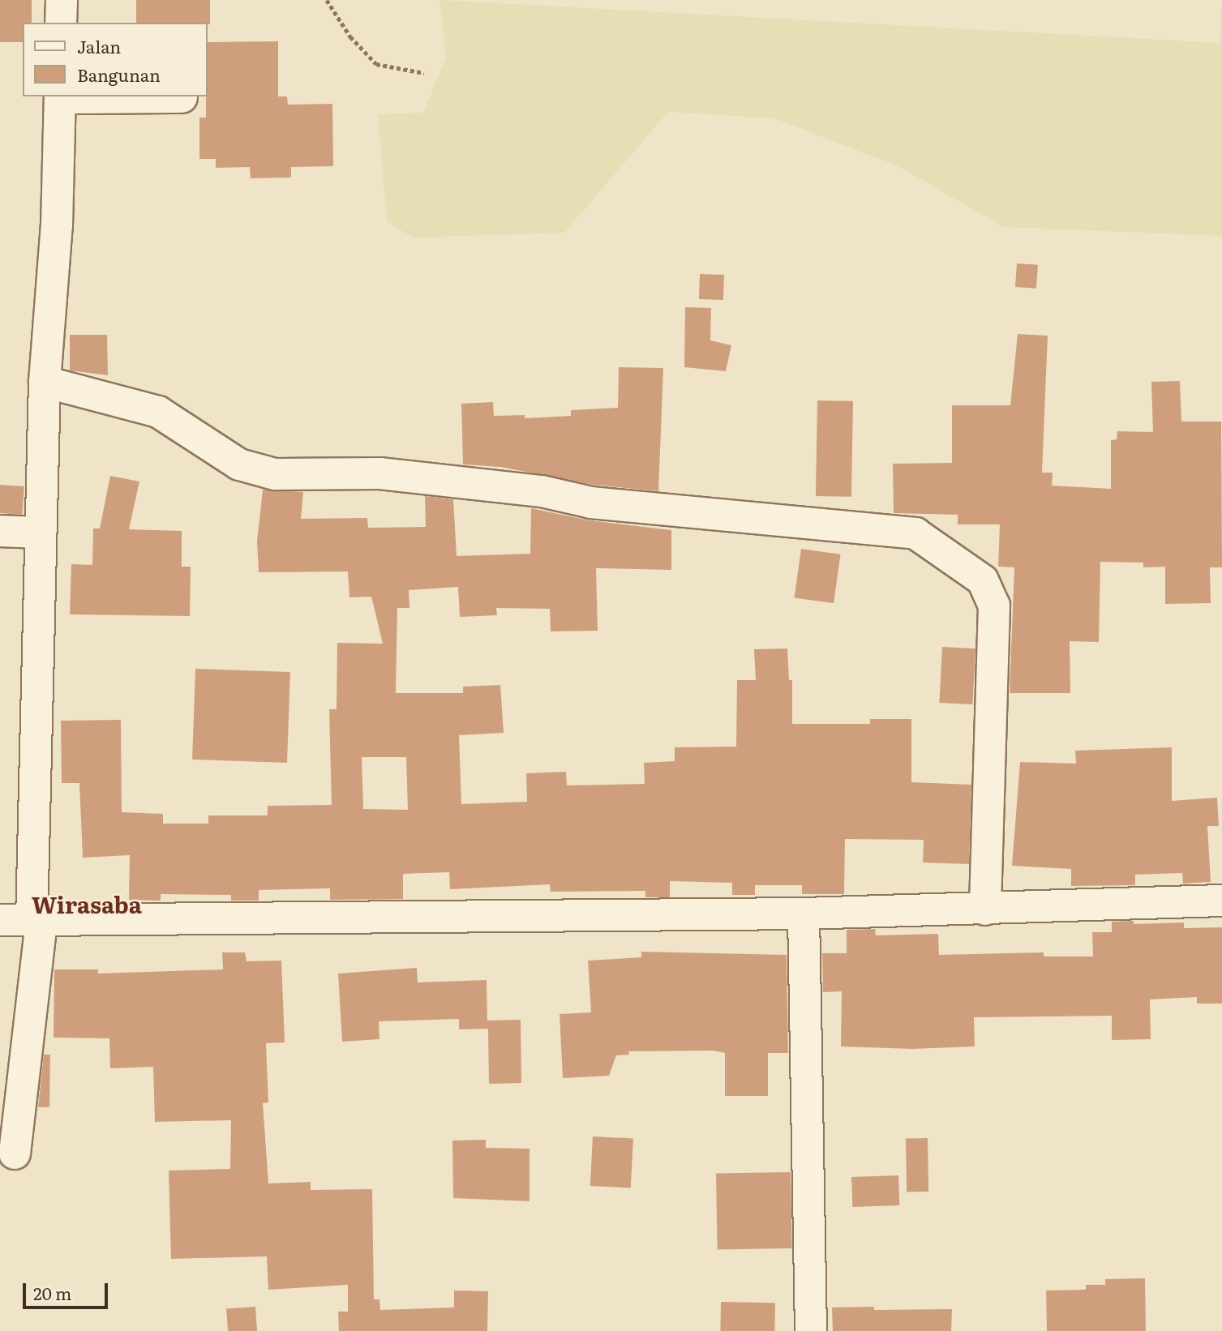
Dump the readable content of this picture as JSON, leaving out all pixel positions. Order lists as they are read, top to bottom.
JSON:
{
  "districts": ["Wirasaba"],
  "legend": ["Jalan", "Bangunan"],
  "scale_bar": "20 m"
}
